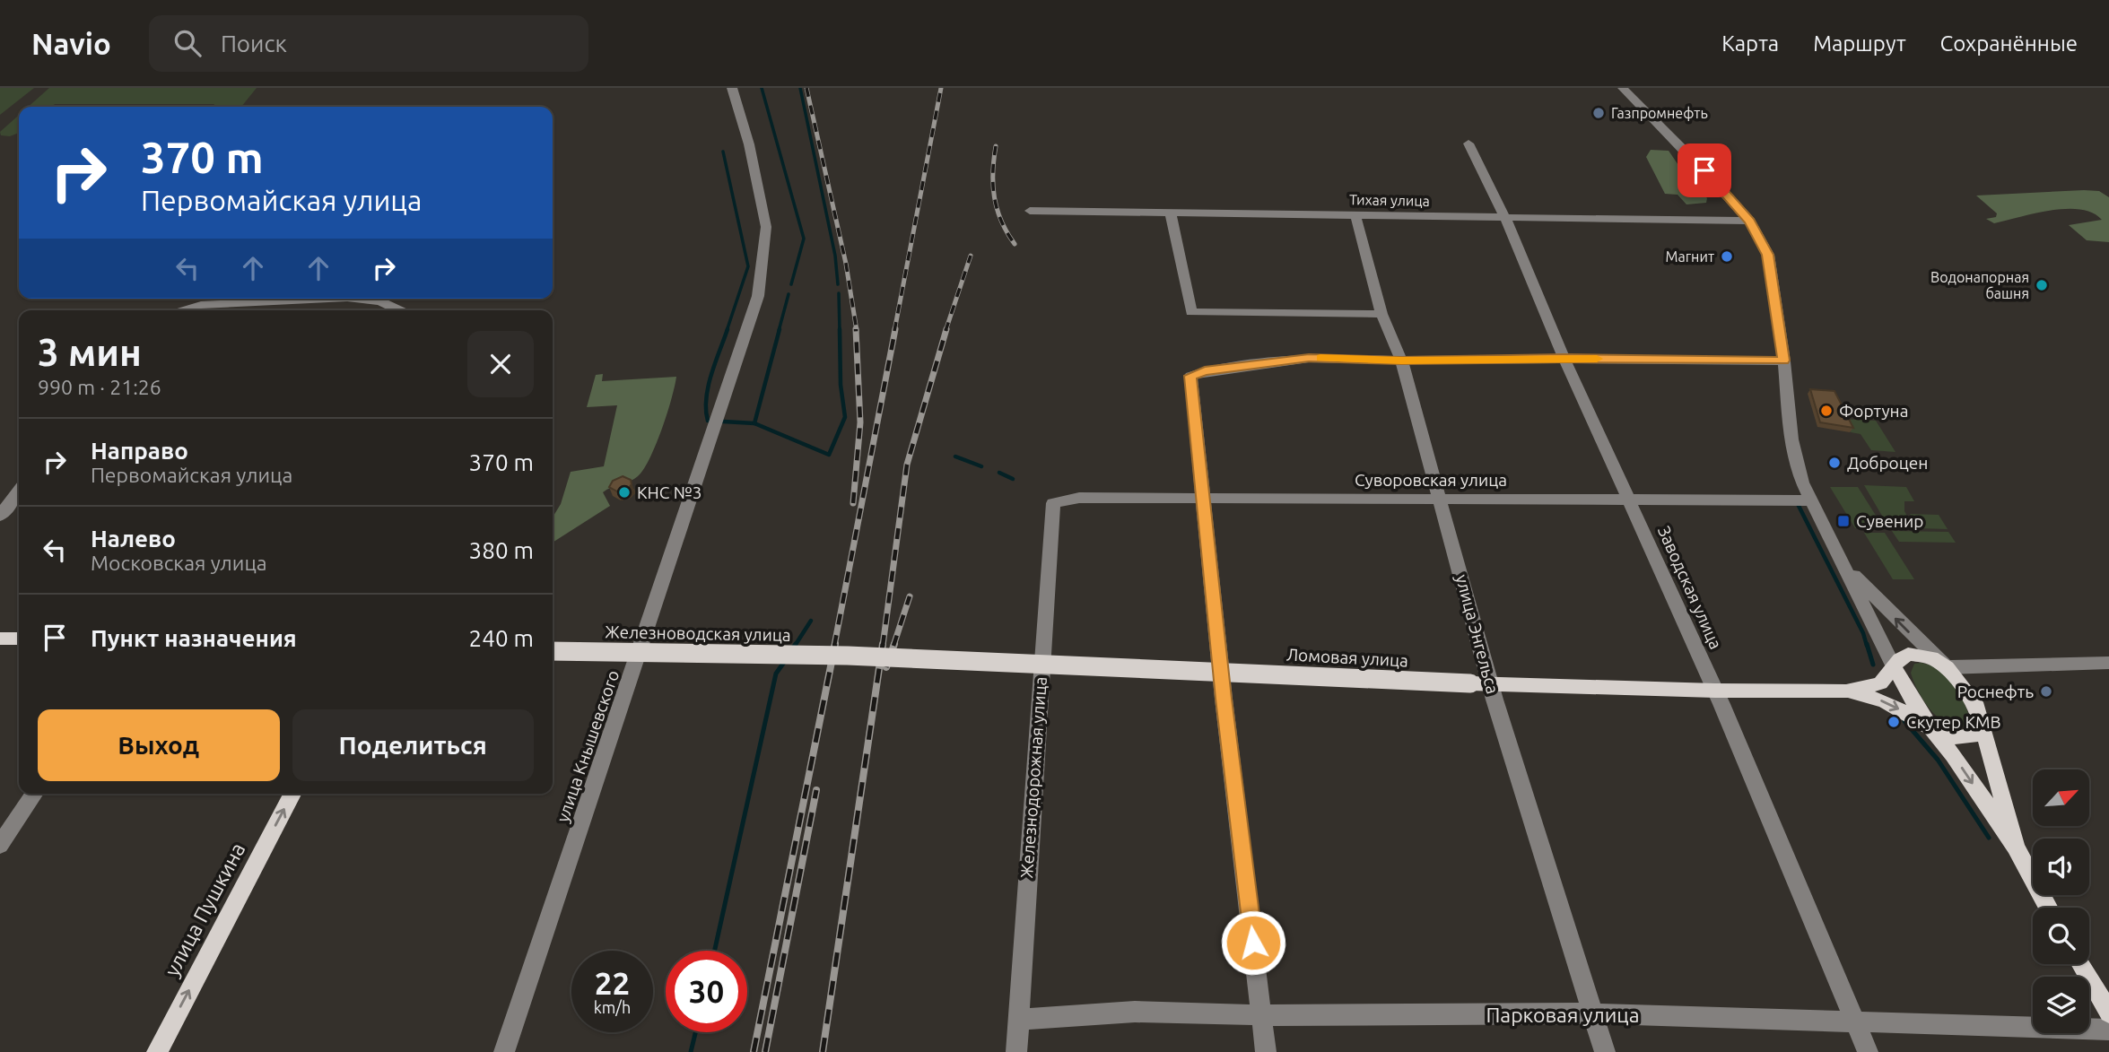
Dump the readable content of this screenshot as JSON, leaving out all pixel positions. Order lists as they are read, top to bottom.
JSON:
{
  "streets": {
    "main road": ["Железноводская улица", "Ломовая улица", "улица Пушкина"],
    "street": [
      "Тихая улица",
      "Суворовская улица",
      "Заводская улица",
      "улица Энгельса",
      "улица Кнышевского",
      "Железнодорожная улица",
      "Парковая улица"
    ]
  },
  "crossings": [
    ["Тихая улица", "Заводская улица"],
    ["Тихая улица", "улица Энгельса"],
    ["Суворовская улица", "Заводская улица"],
    ["Суворовская улица", "улица Энгельса"],
    ["Суворовская улица", "Железнодорожная улица"],
    ["Заводская улица", "Ломовая улица"],
    ["Заводская улица", "Парковая улица"],
    ["Железноводская улица", "Ломовая улица"],
    ["улица Энгельса", "Ломовая улица"],
    ["улица Энгельса", "Парковая улица"],
    ["Железнодорожная улица", "Парковая улица"]
  ],
  "one_way": ["улица Пушкина"],
  "places": {
    "other": [
      "Газпромнефть",
      "Магнит",
      "Водонапорная башня",
      "Фортуна",
      "Доброцен",
      "КНС №3",
      "Роснефть",
      "Скутер КМВ"
    ],
    "transit": ["Сувенир"]
  },
  "north": "top right",
  "page": {
    "header": "Navio",
    "search": "Поиск",
    "nav": ["Карта", "Маршрут", "Сохранённые"],
    "turn": ["370 m", "Первомайская улица"],
    "heading": ["3 мин", "990 m · 21:26"],
    "list": [
      {
        "name": "Направо",
        "note": "Первомайская улица",
        "value": "370 m"
      },
      {
        "name": "Налево",
        "note": "Московская улица",
        "value": "380 m"
      },
      {
        "name": "Пункт назначения",
        "value": "240 m"
      }
    ],
    "buttons": ["Выход", "Поделиться"],
    "speed": "22 km/h",
    "limit": "30"
  }
}
